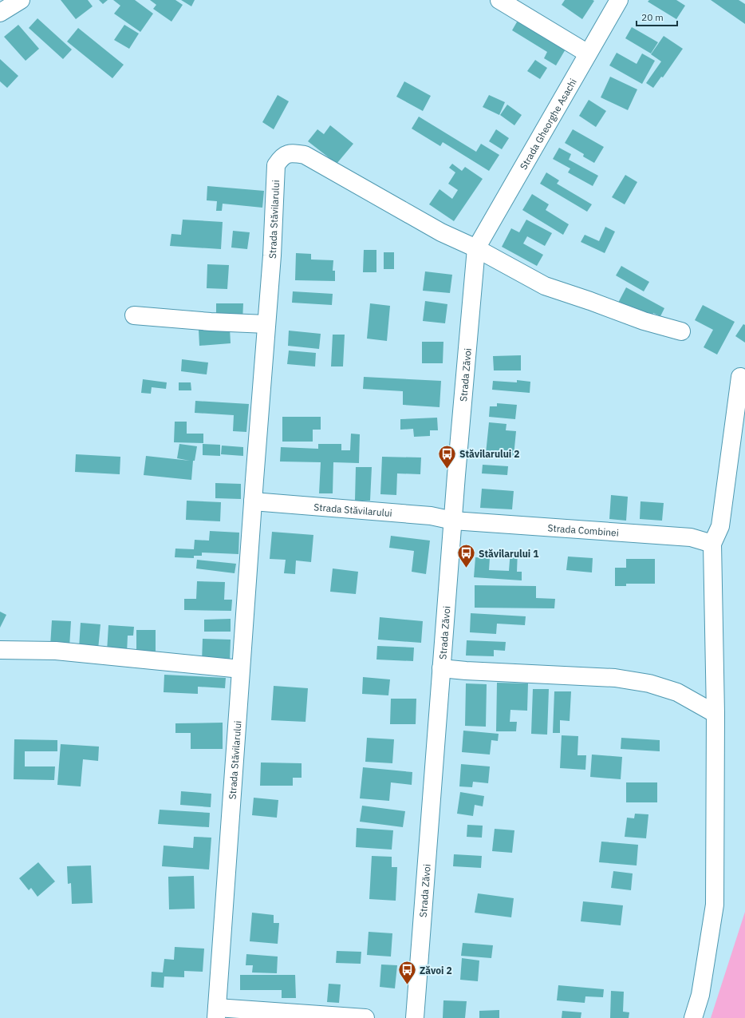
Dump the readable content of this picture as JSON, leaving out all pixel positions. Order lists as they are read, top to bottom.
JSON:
{
  "streets": {
    "street": [
      "Strada Gheorghe Asachi",
      "Strada Stăvilarului",
      "Strada Zăvoi",
      "Strada Combinei"
    ]
  },
  "crossings": [
    ["Strada Gheorghe Asachi", "Strada Stăvilarului"],
    ["Strada Gheorghe Asachi", "Strada Zăvoi"],
    ["Strada Stăvilarului", "Strada Zăvoi"],
    ["Strada Stăvilarului", "Strada Combinei"],
    ["Strada Zăvoi", "Strada Combinei"]
  ],
  "places": {
    "bus stop": ["Stăvilarului 2", "Stăvilarului 1", "Zăvoi 2"]
  },
  "scale_bar": "20 m"
}
